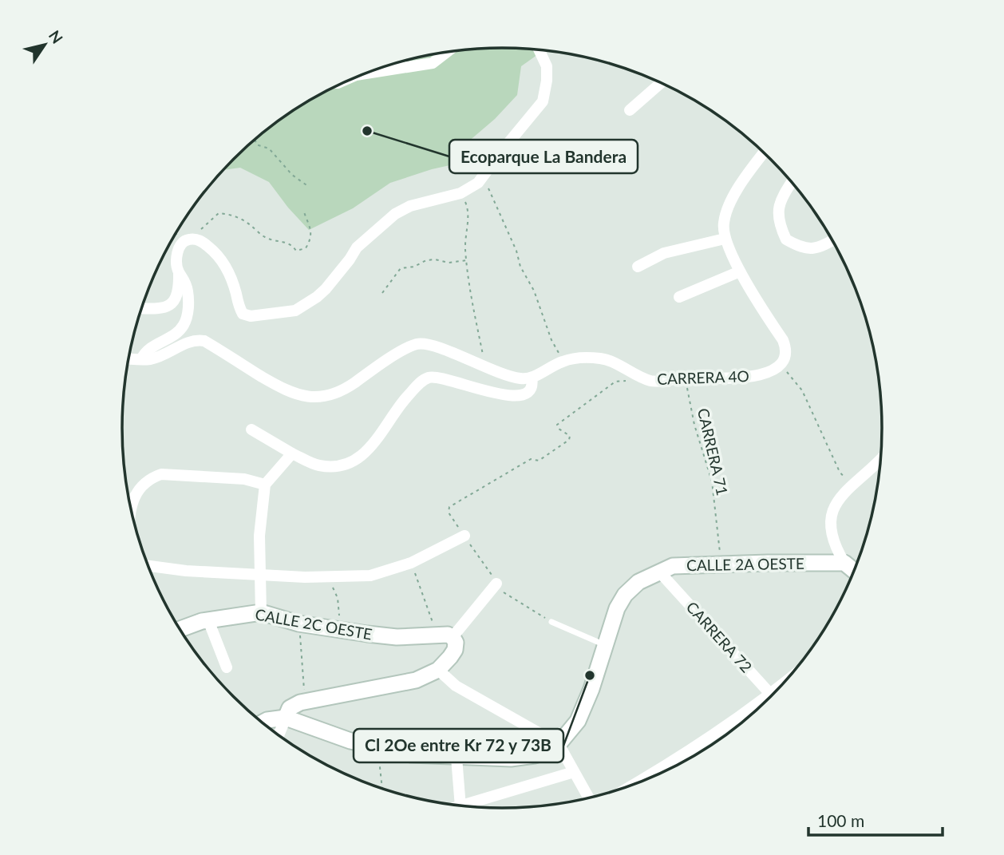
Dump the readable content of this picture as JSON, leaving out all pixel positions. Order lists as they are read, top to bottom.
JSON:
{
  "streets": {
    "street": [
      "CARRERA 4O",
      "CALLE 2A OESTE",
      "CALLE 2C OESTE",
      "CARRERA 72"
    ],
    "path": ["CARRERA 71"]
  },
  "crossings": [
    ["CARRERA 4O", "CARRERA 71"],
    ["CARRERA 71", "CALLE 2A OESTE"],
    ["CALLE 2A OESTE", "CARRERA 72"]
  ],
  "places": ["Ecoparque La Bandera", "Cl 2Oe entre Kr 72 y 73B"],
  "scale_bar": "100 m",
  "north": "top right"
}
